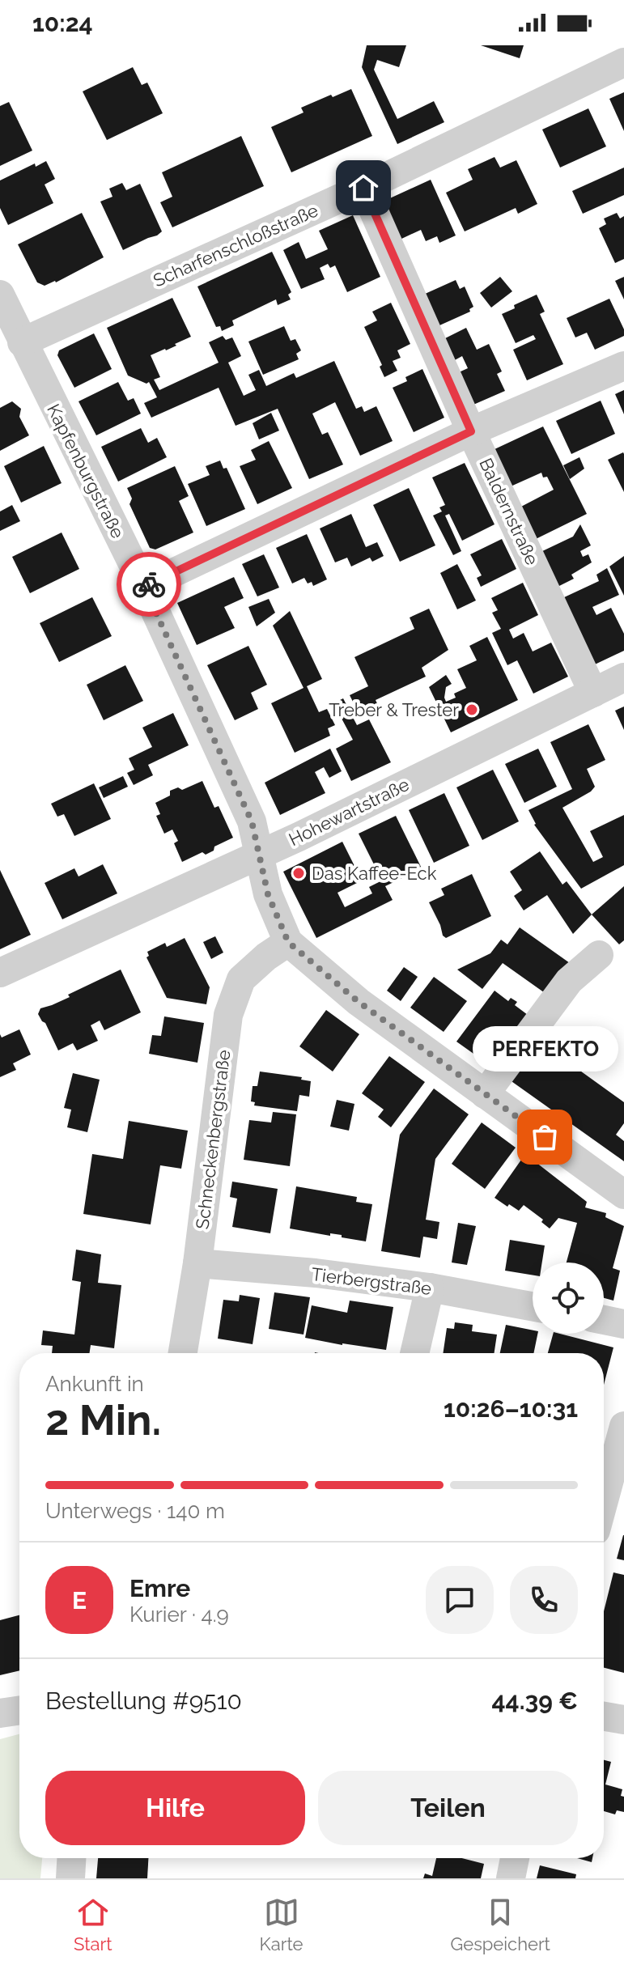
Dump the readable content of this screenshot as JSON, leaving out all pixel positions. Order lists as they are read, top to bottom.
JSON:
{
  "streets": {
    "street": [
      "Scharfenschloßstraße",
      "Kapfenburgstraße",
      "Baldernstraße",
      "Hohewartstraße",
      "Schneckenbergstraße",
      "Tierbergstraße"
    ]
  },
  "crossings": [
    ["Scharfenschloßstraße", "Kapfenburgstraße"],
    ["Scharfenschloßstraße", "Baldernstraße"],
    ["Kapfenburgstraße", "Hohewartstraße"],
    ["Kapfenburgstraße", "Schneckenbergstraße"],
    ["Baldernstraße", "Hohewartstraße"],
    ["Schneckenbergstraße", "Tierbergstraße"]
  ],
  "places": ["Treber & Trester", "Das Kaffee-Eck", "PERFEKTO"],
  "page": {
    "status": "10:24",
    "bubble": "PERFEKTO",
    "heading": ["2 Min.", "Ankunft in", "10:26–10:31"],
    "panel": [
      "Emre",
      "Kurier · 4.9",
      "Bestellung #9510",
      "44.39 €"
    ],
    "bar": "Unterwegs · 140 m",
    "round": "E",
    "buttons": ["Hilfe", "Teilen"],
    "tabs": ["Start", "Karte", "Gespeichert"]
  }
}
